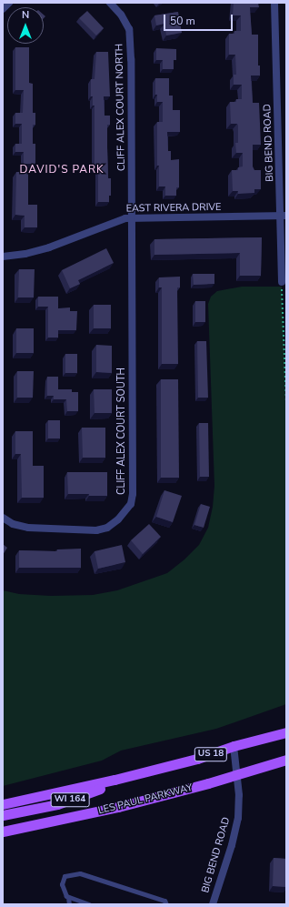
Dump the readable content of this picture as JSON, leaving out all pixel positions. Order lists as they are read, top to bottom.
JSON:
{
  "streets": {
    "main road": ["US 18", "WI 164", "LES PAUL PARKWAY"],
    "street": [
      "CLIFF ALEX COURT NORTH",
      "BIG BEND ROAD",
      "EAST RIVERA DRIVE",
      "CLIFF ALEX COURT SOUTH"
    ]
  },
  "crossings": [
    ["CLIFF ALEX COURT NORTH", "EAST RIVERA DRIVE"],
    ["CLIFF ALEX COURT NORTH", "CLIFF ALEX COURT SOUTH"],
    ["BIG BEND ROAD", "EAST RIVERA DRIVE"],
    ["BIG BEND ROAD", "US 18"],
    ["BIG BEND ROAD", "LES PAUL PARKWAY"],
    ["EAST RIVERA DRIVE", "CLIFF ALEX COURT SOUTH"],
    ["US 18", "WI 164"]
  ],
  "districts": ["DAVID'S PARK"],
  "scale_bar": "50 m",
  "north": "top"
}
